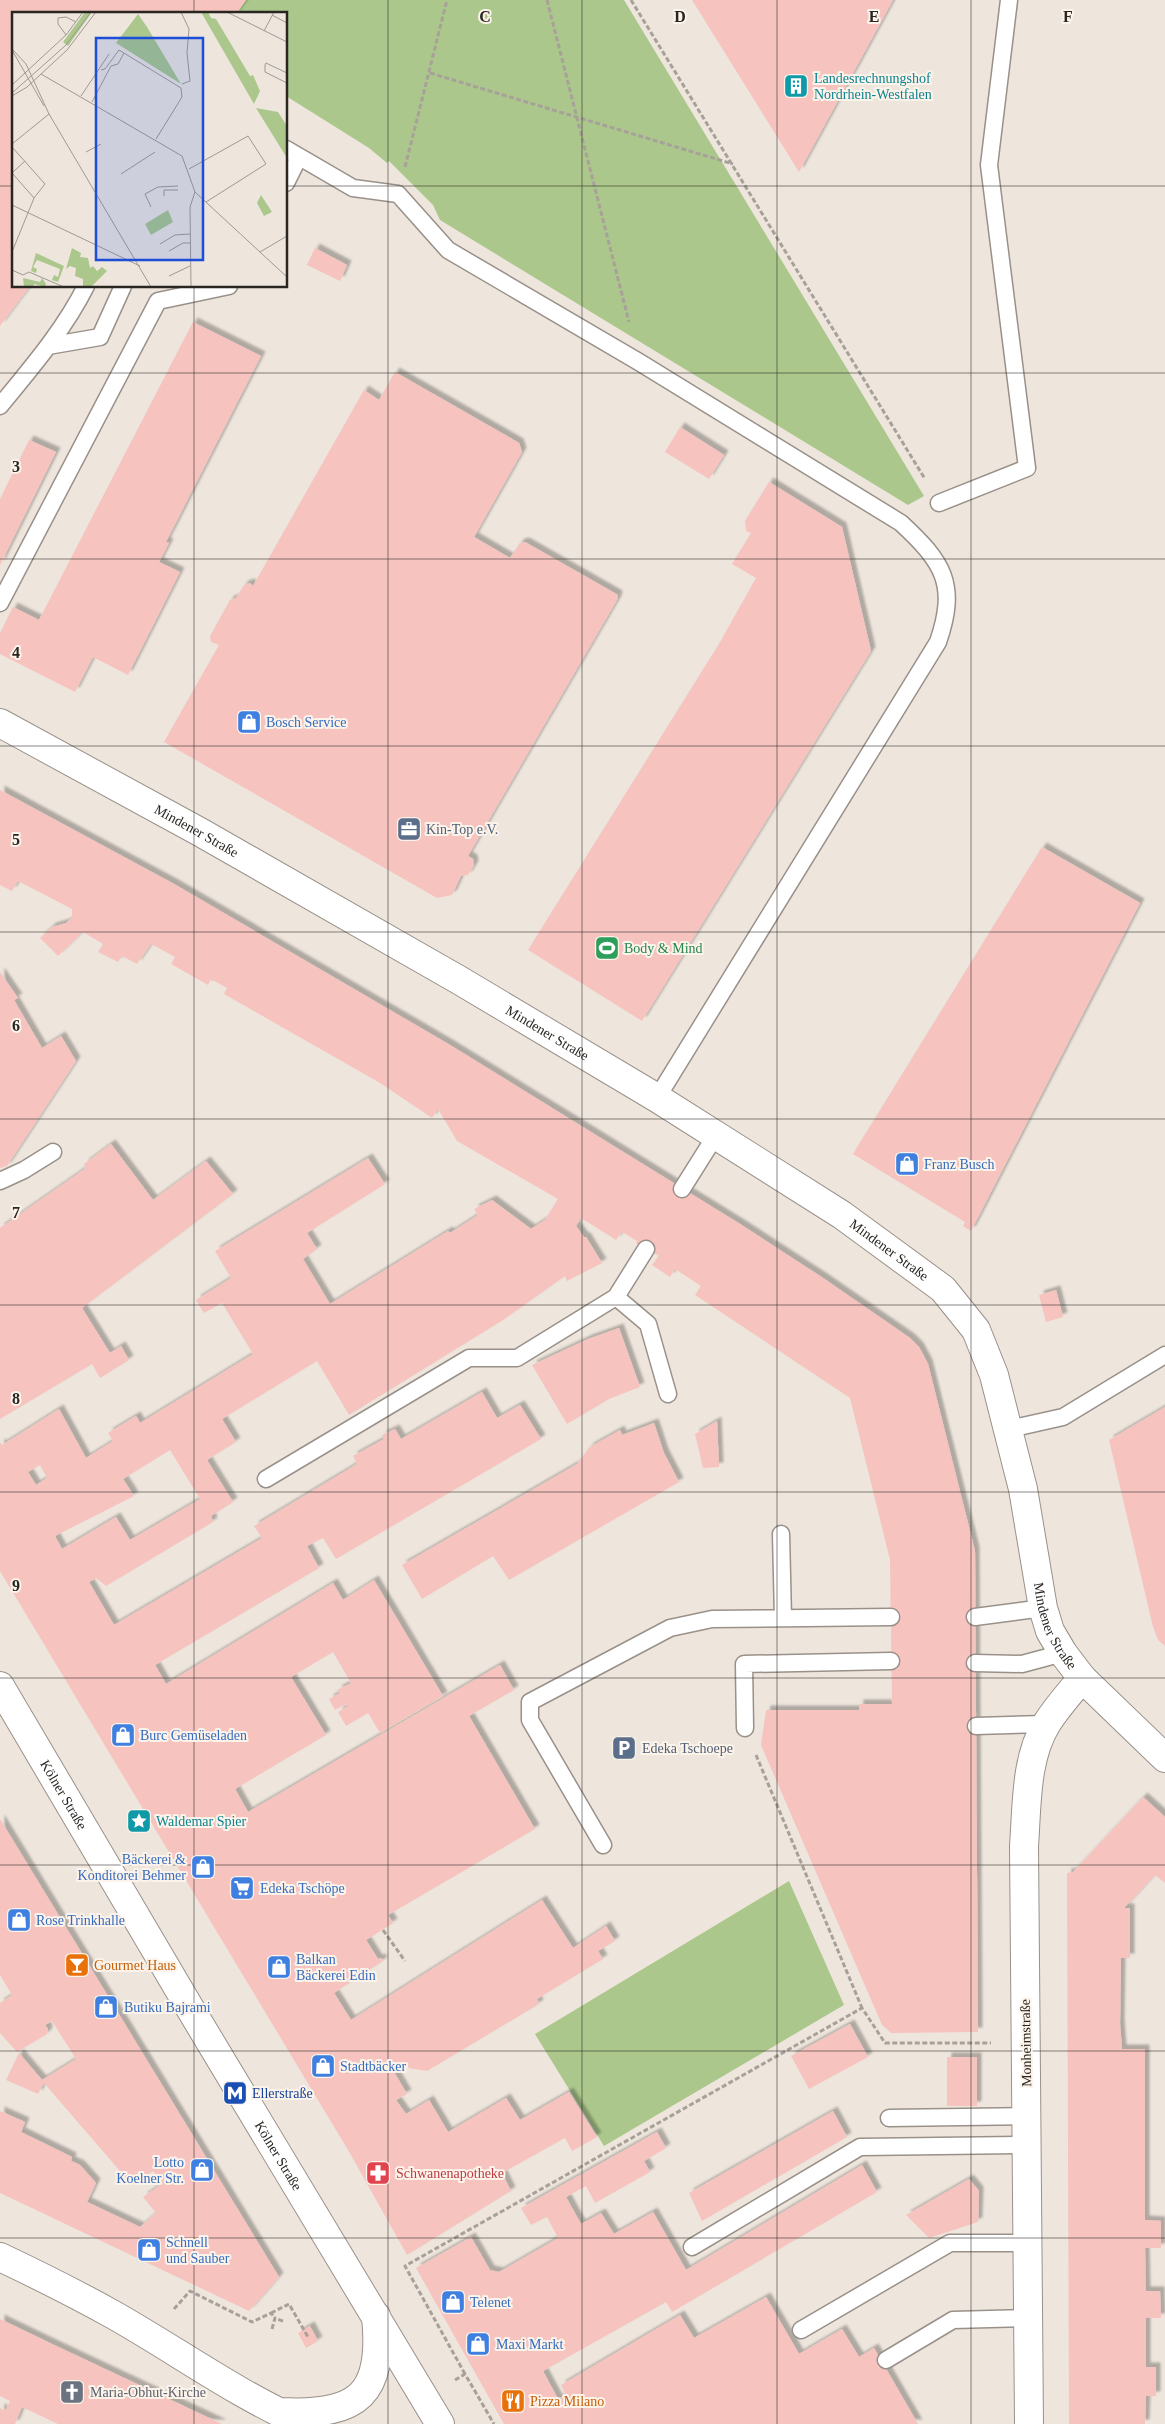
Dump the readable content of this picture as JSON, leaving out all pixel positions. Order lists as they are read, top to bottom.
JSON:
{
  "streets": {
    "street": ["Mindener Straße", "Kölner Straße", "Monheimstraße"]
  },
  "crossings": [
    ["Mindener Straße", "Monheimstraße"]
  ],
  "places": {
    "building": ["Landesrechnungshof Nordrhein-Westfalen"],
    "shop": [
      "Bosch Service",
      "Franz Busch",
      "Burc Gemüseladen",
      "Bäckerei & Konditorei Behmer",
      "Rose Trinkhalle",
      "Balkan Bäckerei Edin",
      "Butiku Bajrami",
      "Stadtbäcker",
      "Lotto Koelner Str.",
      "Schnell und Sauber",
      "Telenet",
      "Maxi Markt"
    ],
    "office": ["Kin-Top e.V."],
    "sports": ["Body & Mind"],
    "parking": ["Edeka Tschoepe"],
    "place": ["Waldemar Spier"],
    "supermarket": ["Edeka Tschöpe"],
    "bar": ["Gourmet Haus"],
    "metro station": ["Ellerstraße"],
    "pharmacy": ["Schwanenapotheke"],
    "church": ["Maria-Obhut-Kirche"],
    "restaurant": ["Pizza Milano"]
  },
  "grid": {
    "columns": [
      "C",
      "D",
      "E",
      "F"
    ],
    "rows": [
      "3",
      "4",
      "5",
      "6",
      "7",
      "8",
      "9"
    ]
  }
}
